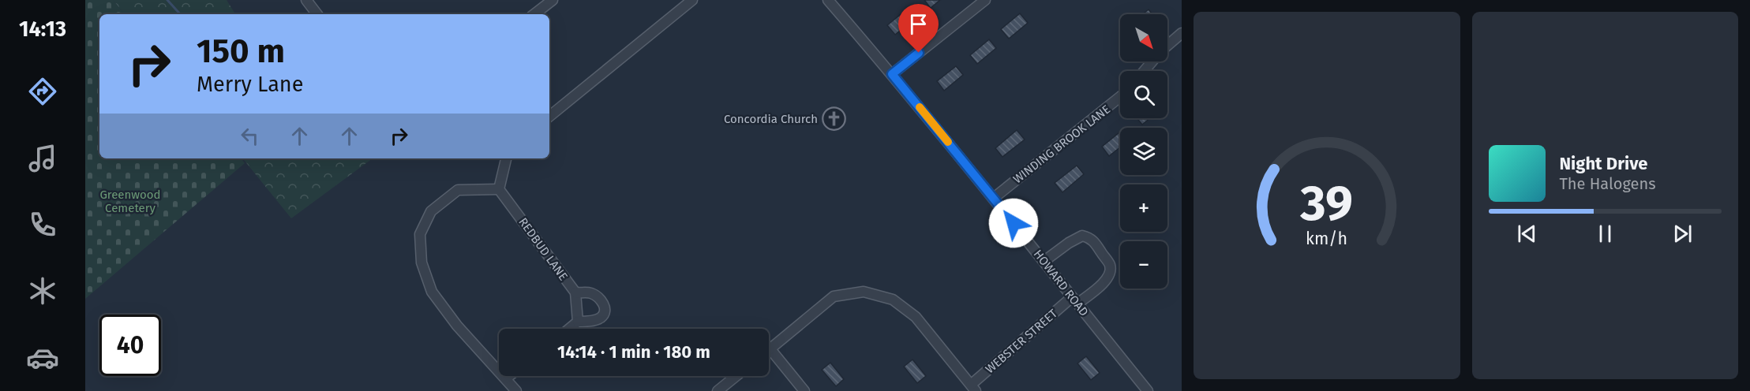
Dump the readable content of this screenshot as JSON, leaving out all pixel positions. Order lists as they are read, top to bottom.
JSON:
{
  "streets": {
    "street": [
      "WINDING BROOK LANE",
      "REDBUD LANE",
      "HOWARD ROAD",
      "WEBSTER STREET"
    ]
  },
  "crossings": [
    ["WINDING BROOK LANE", "HOWARD ROAD"],
    ["HOWARD ROAD", "WEBSTER STREET"]
  ],
  "parks": ["Greenwood Cemetery"],
  "places": {
    "church": ["Concordia Church"]
  },
  "north": "bottom right",
  "page": {
    "tabs": "14:13",
    "map_buttons": ["+", "−"],
    "turn": ["150 m", "Merry Lane"],
    "song": ["Night Drive", "The Halogens"],
    "limit": "40",
    "trip": "14:14 · 1 min · 180 m",
    "gauge": ["39", "km/h"]
  }
}
